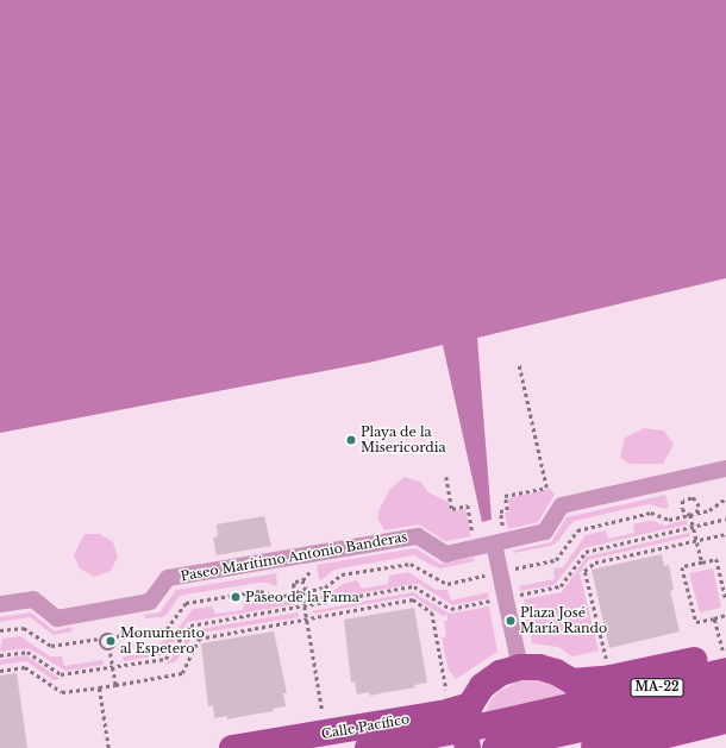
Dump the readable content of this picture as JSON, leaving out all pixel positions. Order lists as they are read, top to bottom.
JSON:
{
  "streets": {
    "main road": ["MA-22", "Calle Pacífico"],
    "street": ["Paseo Marítimo Antonio Banderas"]
  },
  "places": [
    "Playa de la Misericordia",
    "Paseo de la Fama",
    "Plaza José María Rando",
    "Monumento al Espetero"
  ]
}
